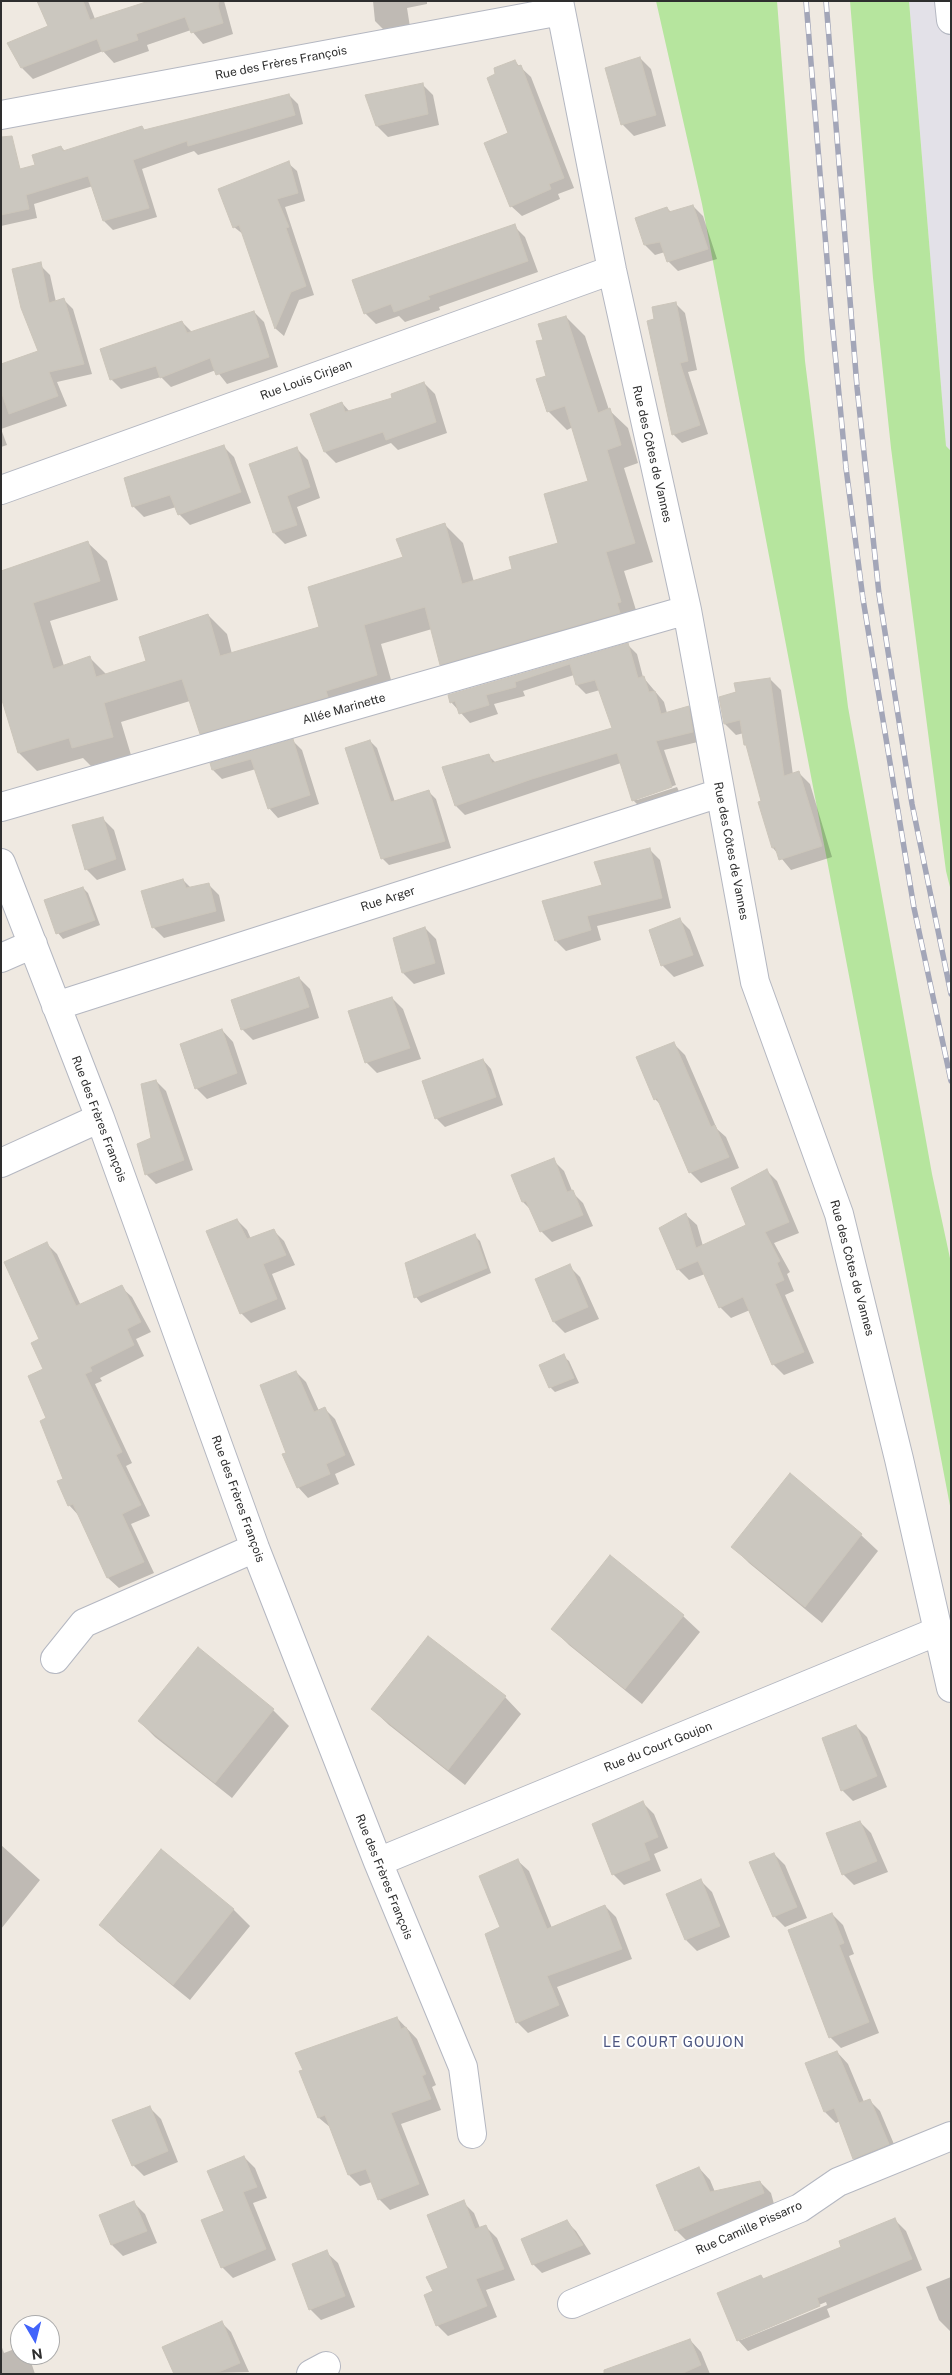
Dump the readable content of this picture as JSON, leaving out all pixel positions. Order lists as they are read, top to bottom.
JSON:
{
  "streets": {
    "street": [
      "Rue des Frères François",
      "Rue Louis Cirjean",
      "Rue des Côtes de Vannes",
      "Allée Marinette",
      "Rue Arger",
      "Rue du Court Goujon",
      "Rue Camille Pissarro"
    ]
  },
  "crossings": [
    ["Rue des Frères François", "Rue des Côtes de Vannes"],
    ["Rue des Frères François", "Rue Arger"],
    ["Rue des Frères François", "Rue du Court Goujon"],
    ["Rue Louis Cirjean", "Rue des Côtes de Vannes"],
    ["Rue des Côtes de Vannes", "Allée Marinette"],
    ["Rue des Côtes de Vannes", "Rue Arger"],
    ["Rue des Côtes de Vannes", "Rue du Court Goujon"]
  ],
  "districts": ["LE COURT GOUJON"],
  "north": "bottom"
}
